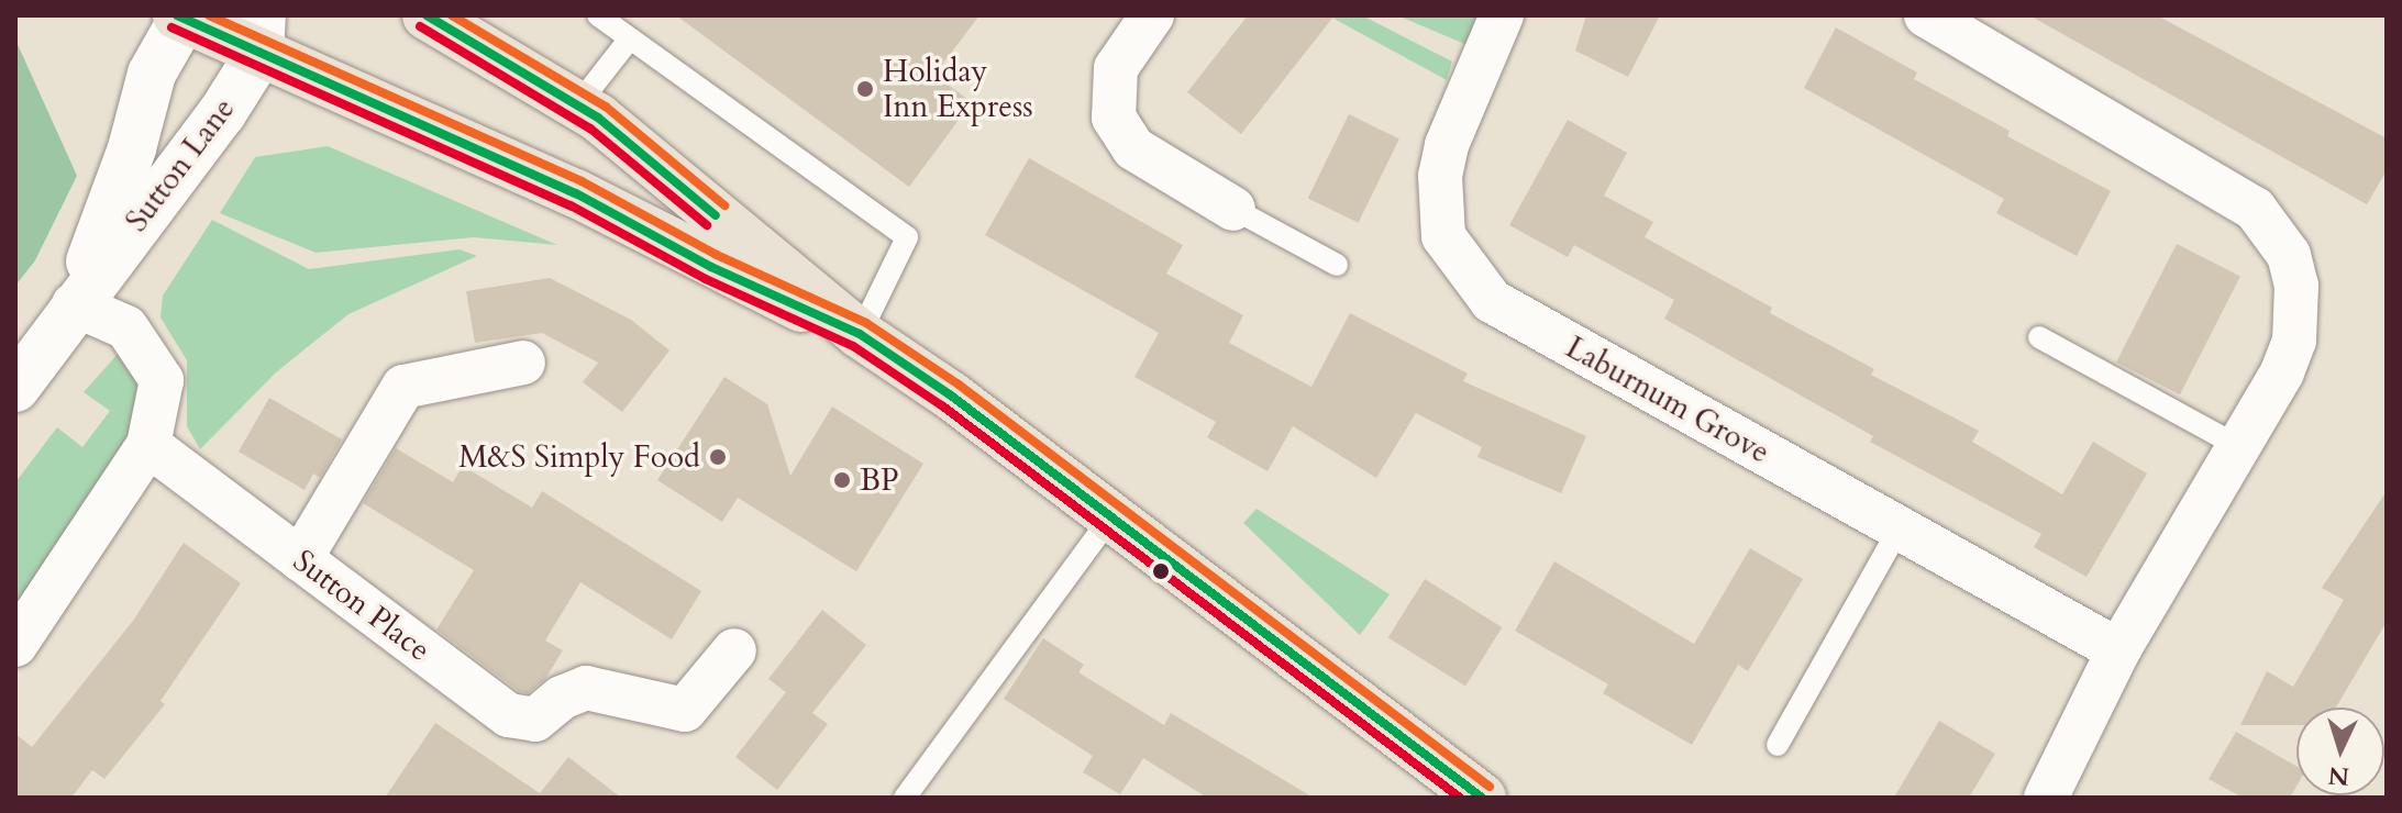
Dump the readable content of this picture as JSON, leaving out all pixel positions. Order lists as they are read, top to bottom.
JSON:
{
  "streets": {
    "street": ["Sutton Lane", "Laburnum Grove", "Sutton Place"]
  },
  "places": ["Holiday Inn Express", "M&S Simply Food", "BP"],
  "north": "bottom"
}
